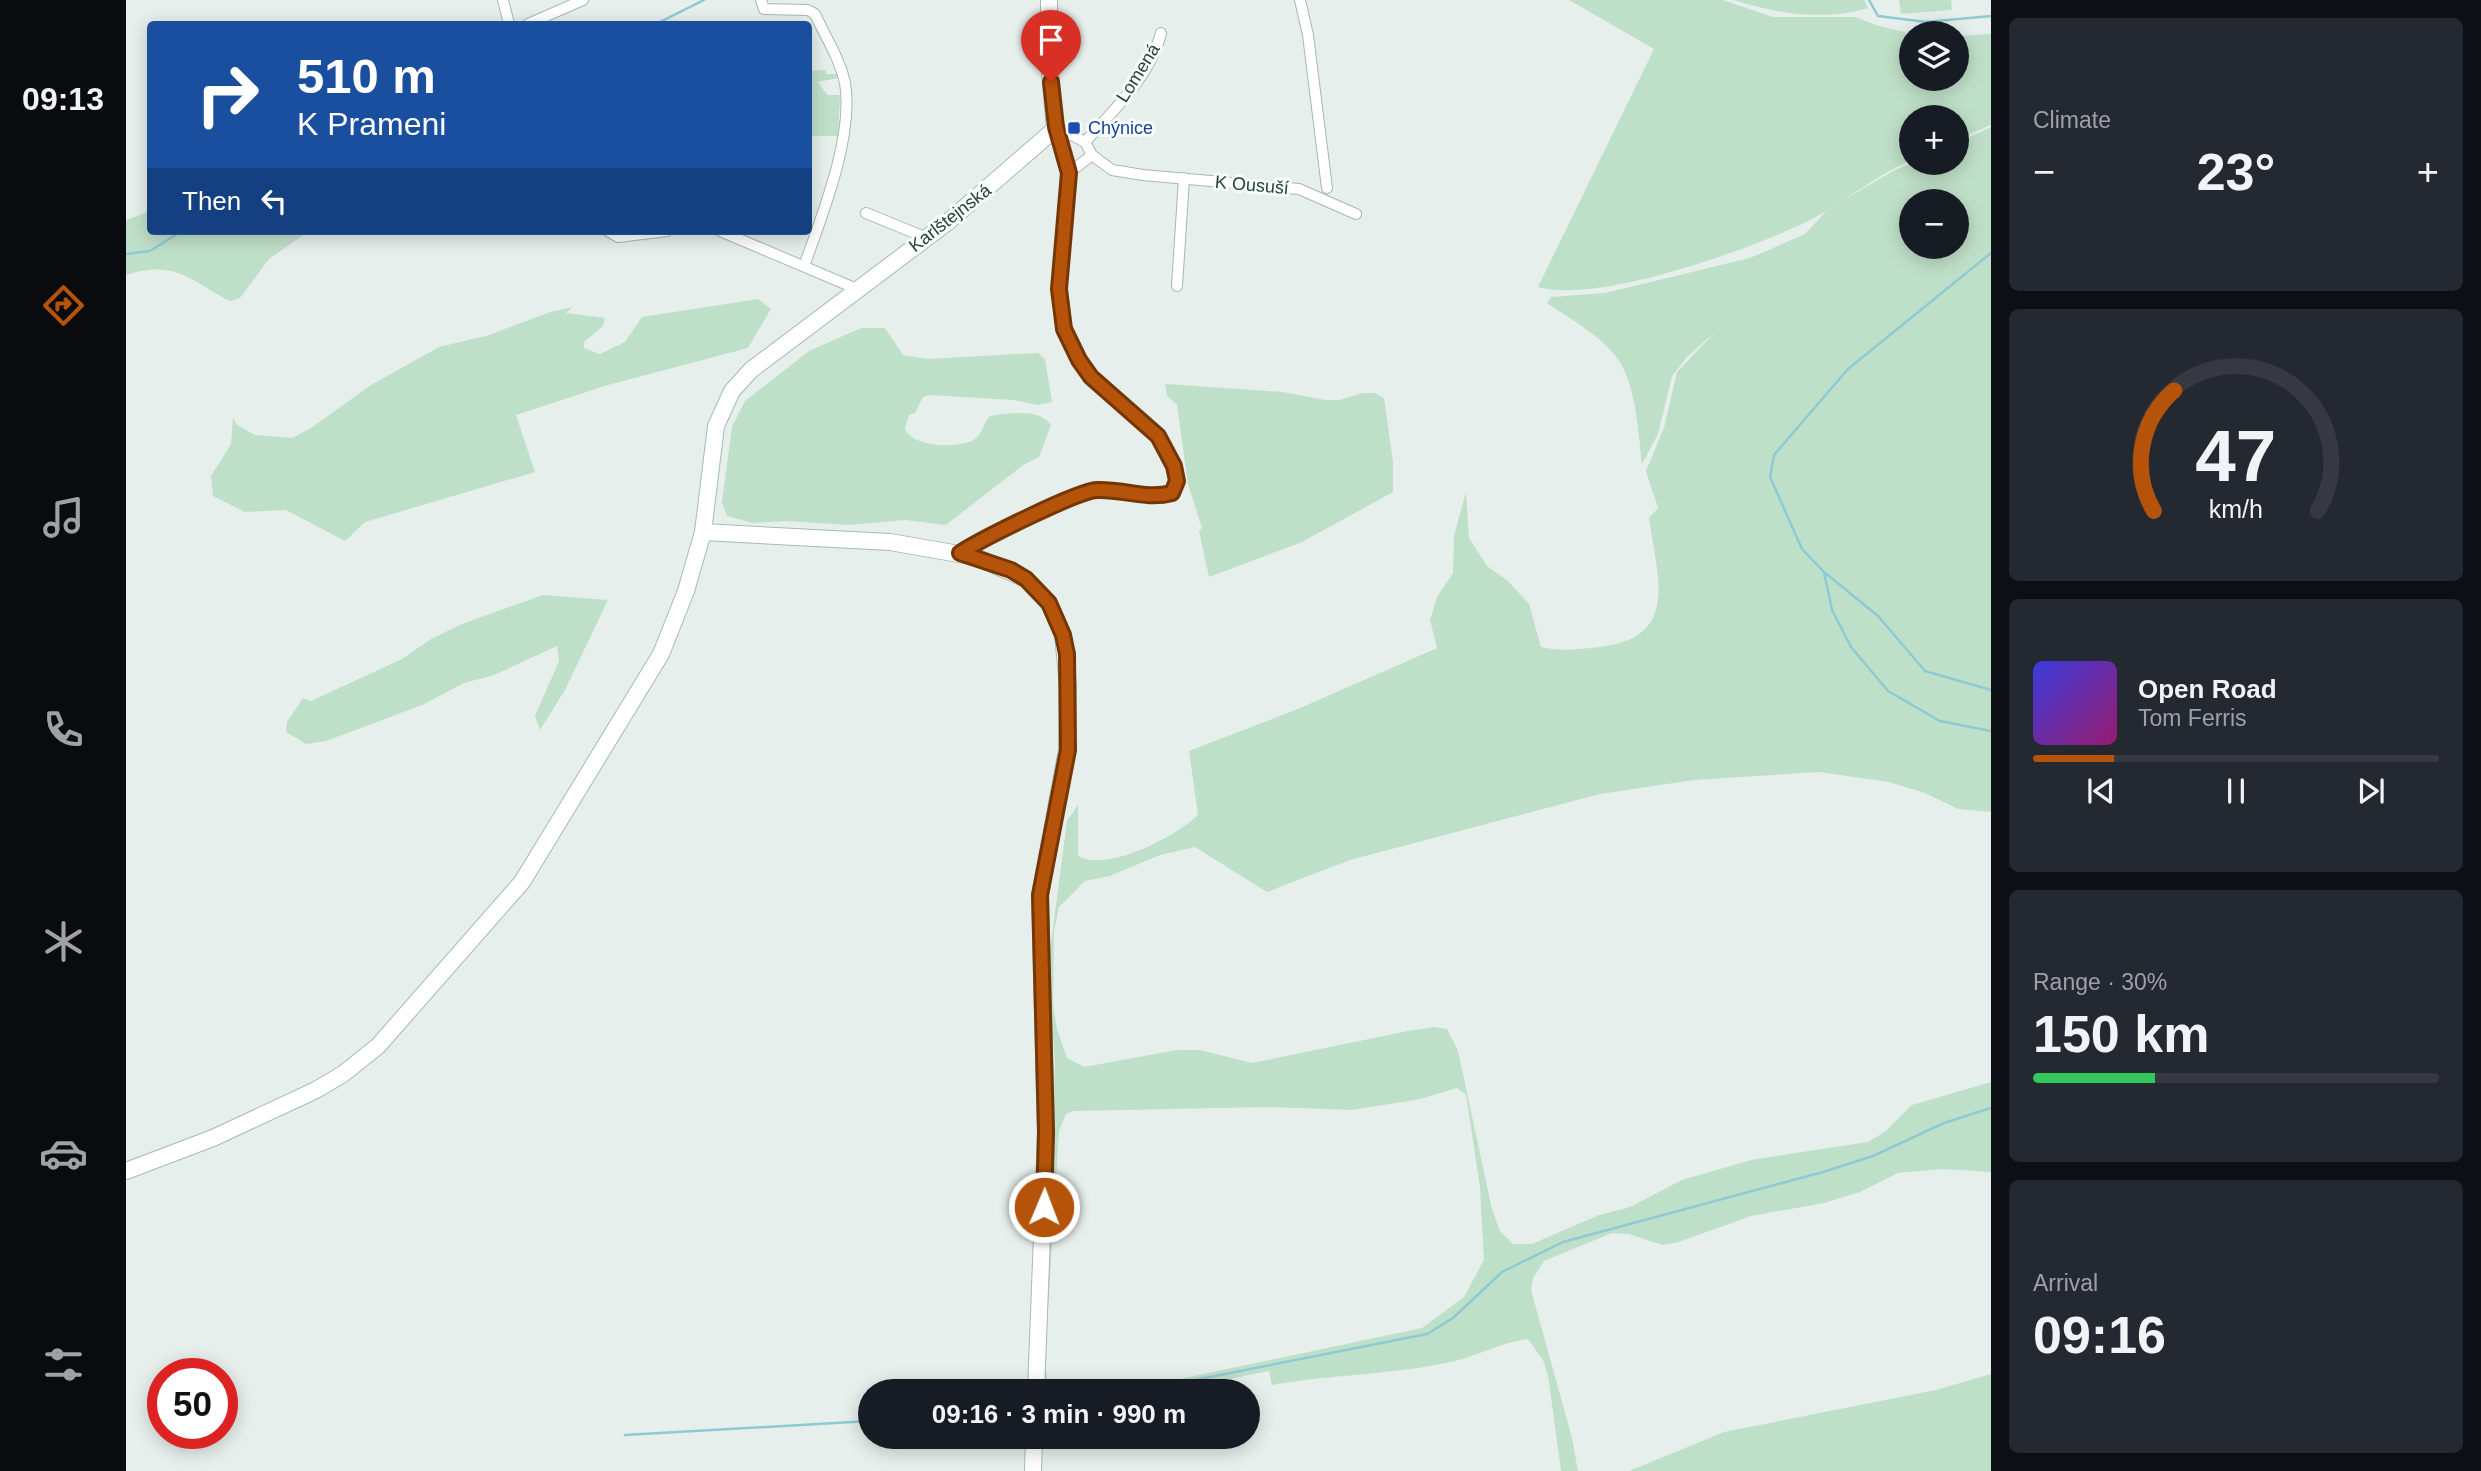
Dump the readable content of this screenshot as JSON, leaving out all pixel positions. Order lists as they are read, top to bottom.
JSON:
{
  "streets": {
    "main road": ["Karlštejnská"],
    "street": ["Lomená", "K Ousuší"]
  },
  "places": {
    "transit": ["Chýnice"]
  },
  "page": {
    "tabs": "09:13",
    "tile": [
      "Climate",
      ["Range · 30%", "150 km"],
      ["Arrival", "09:16"]
    ],
    "map_buttons": ["+", "−"],
    "turn": ["510 m", "K Prameni"],
    "heat": ["−", "23°", "+"],
    "then": "Then",
    "song": ["Open Road", "Tom Ferris"],
    "limit": "50",
    "trip": "09:16 · 3 min · 990 m",
    "gauge": ["47", "km/h"]
  }
}
